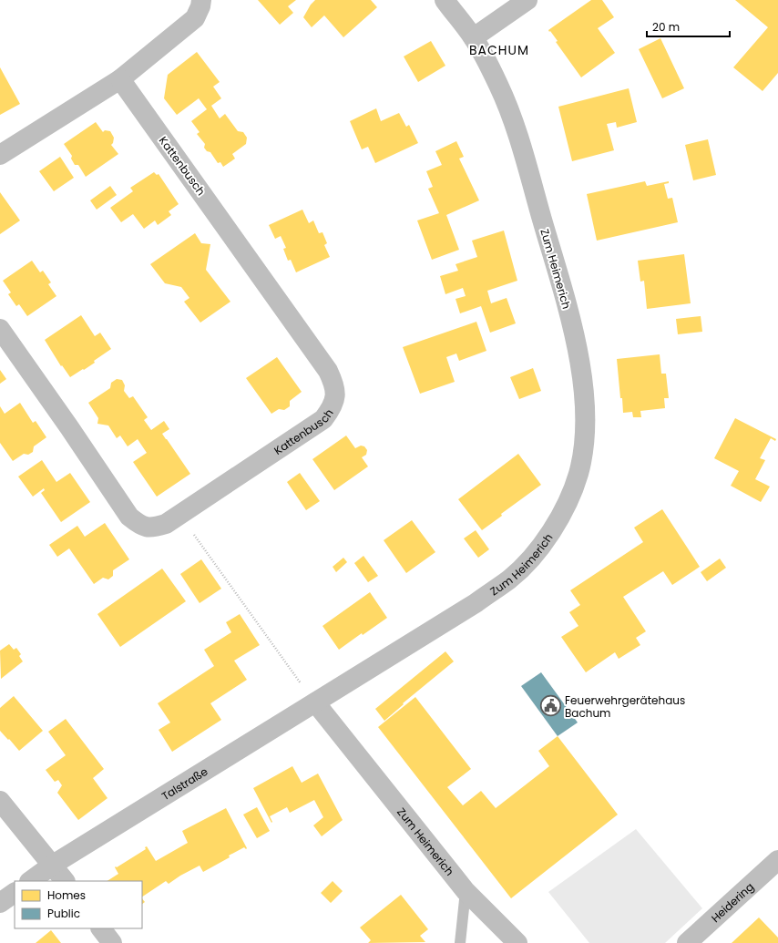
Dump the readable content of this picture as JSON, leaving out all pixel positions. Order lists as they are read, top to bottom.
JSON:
{
  "streets": {
    "street": [
      "Kattenbusch",
      "Zum Heimerich",
      "Talstraße",
      "Heidering"
    ]
  },
  "crossings": [
    ["Zum Heimerich", "Talstraße"]
  ],
  "districts": ["BACHUM"],
  "places": {
    "public building": ["Feuerwehrgerätehaus Bachum"]
  },
  "legend": ["Homes", "Public"],
  "scale_bar": "20 m"
}
